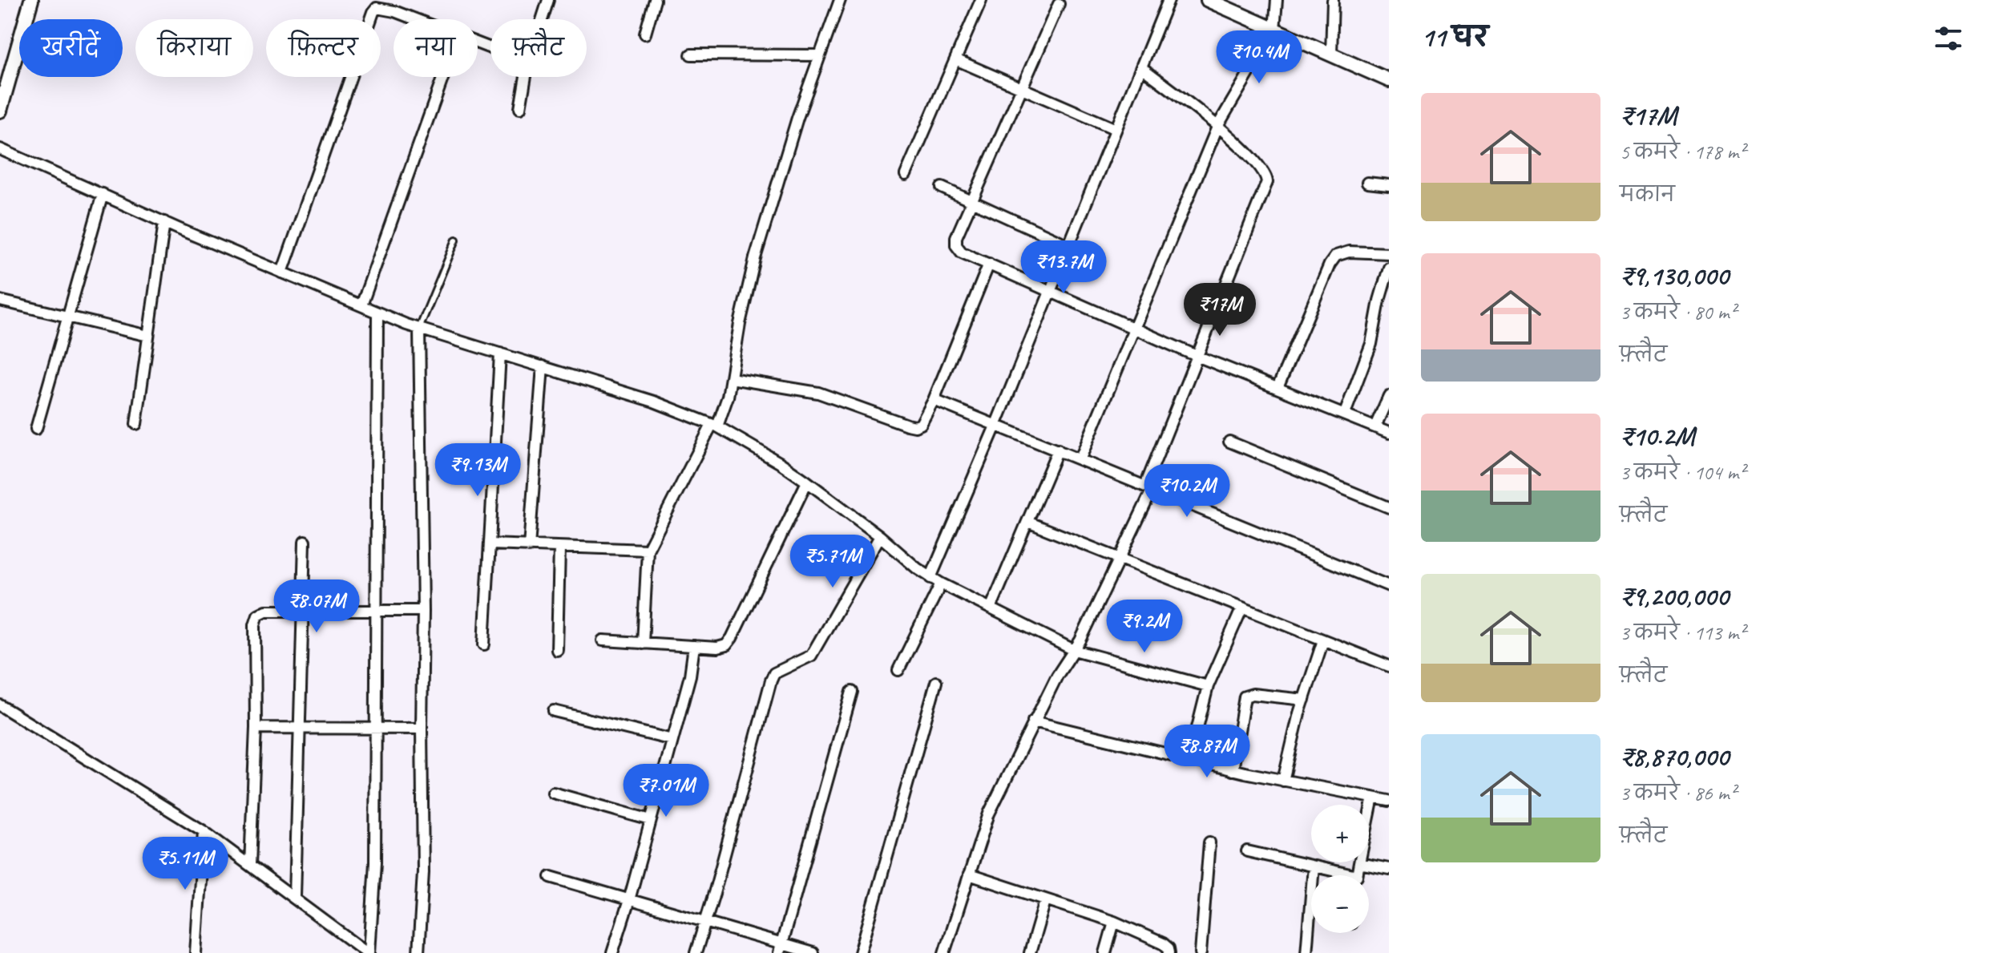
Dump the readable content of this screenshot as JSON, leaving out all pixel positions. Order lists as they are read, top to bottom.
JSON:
{
  "page": {
    "heading": "11 घर",
    "chip": [
      "खरीदें",
      "किराया",
      "फ़िल्टर",
      "नया",
      "फ़्लैट"
    ],
    "price": [
      "₹10.4M",
      "₹13.7M",
      "₹17M",
      "₹9.13M",
      "₹10.2M",
      "₹5.71M",
      "₹8.07M",
      "₹9.2M",
      "₹8.87M",
      "₹7.01M",
      "₹5.11M"
    ],
    "list": [
      {
        "name": "₹17M",
        "note": "5 कमरे · 178 m² · मकान"
      },
      {
        "name": "₹9,130,000",
        "note": "3 कमरे · 80 m² · फ़्लैट"
      },
      {
        "name": "₹10.2M",
        "note": "3 कमरे · 104 m² · फ़्लैट"
      },
      {
        "name": "₹9,200,000",
        "note": "3 कमरे · 113 m² · फ़्लैट"
      },
      {
        "name": "₹8,870,000",
        "note": "3 कमरे · 86 m² · फ़्लैट"
      }
    ],
    "map_buttons": ["+", "−"]
  }
}
